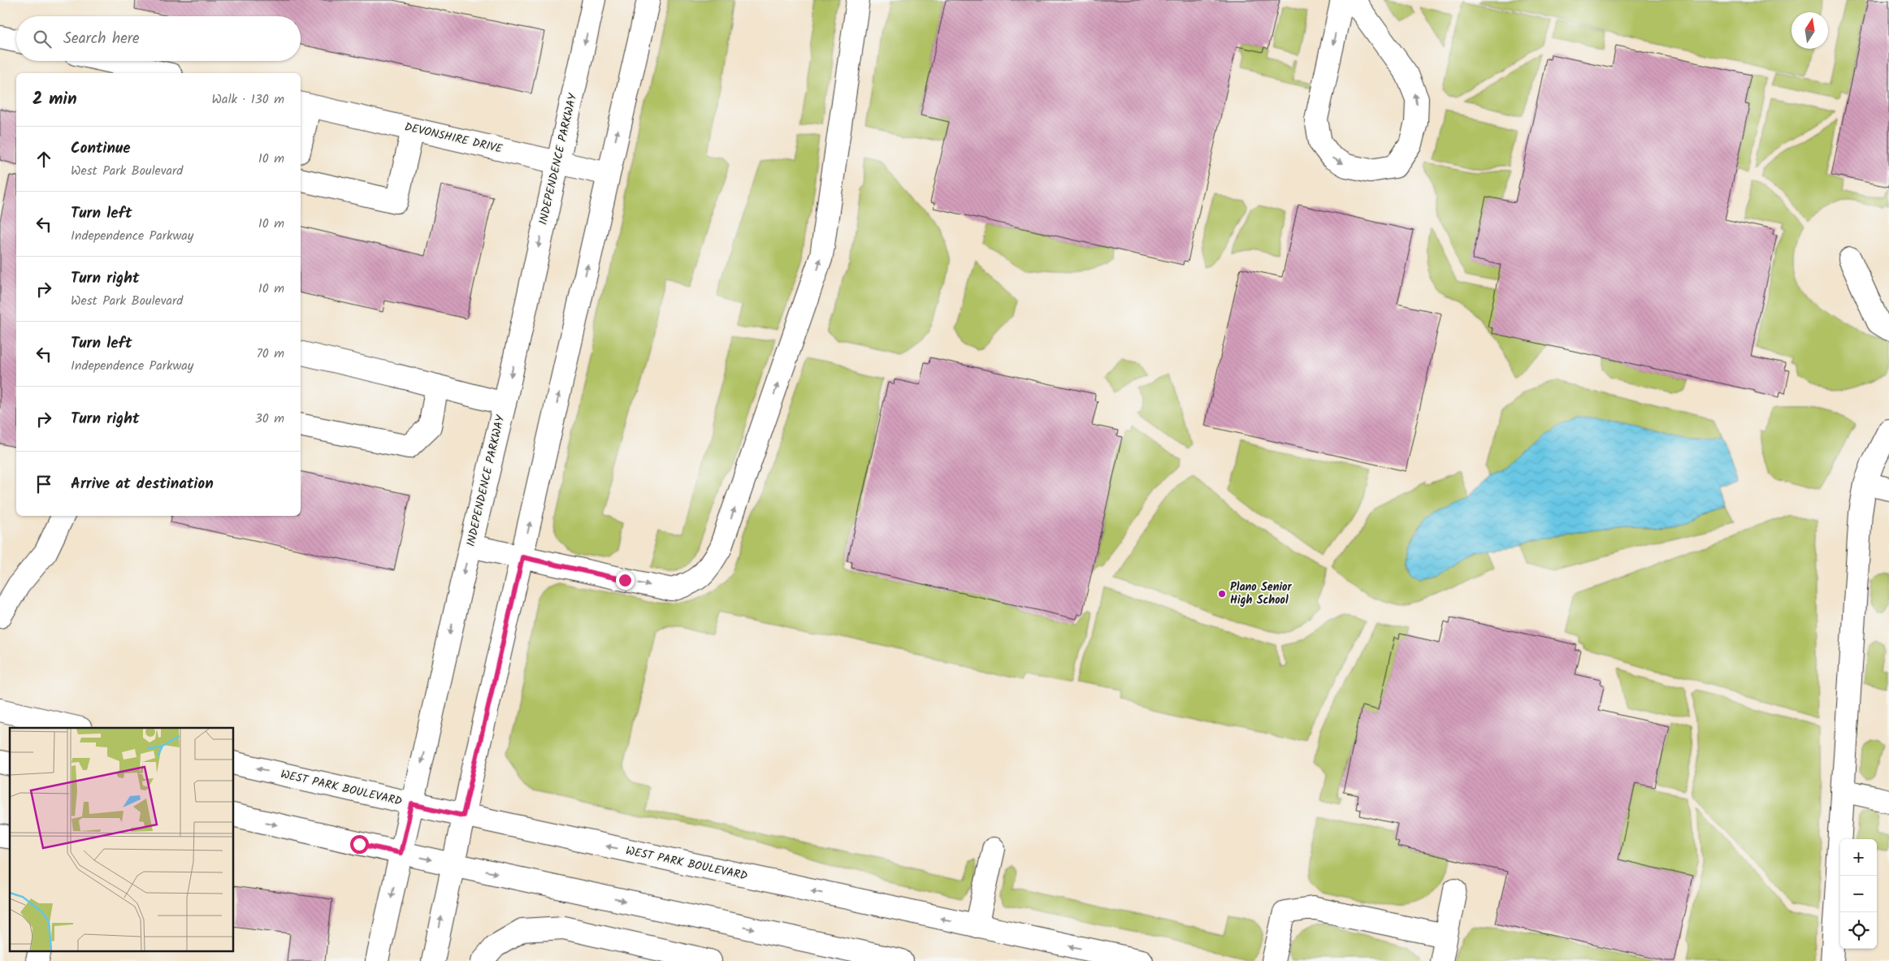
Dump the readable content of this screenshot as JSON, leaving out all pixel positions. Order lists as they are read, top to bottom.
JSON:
{
  "streets": {
    "main road": ["DEVONSHIRE DRIVE", "INDEPENDENCE PARKWAY", "WEST PARK BOULEVARD"]
  },
  "crossings": [
    ["DEVONSHIRE DRIVE", "INDEPENDENCE PARKWAY"],
    ["INDEPENDENCE PARKWAY", "WEST PARK BOULEVARD"]
  ],
  "places": ["Plano Senior High School"],
  "north": "top",
  "page": {
    "search": "Search here",
    "heading": ["2 min", "Walk · 130 m"],
    "list": [
      ["Continue", "West Park Boulevard", "10 m"],
      ["Turn left", "Independence Parkway", "10 m"],
      ["Turn right", "West Park Boulevard", "10 m"],
      ["Turn left", "Independence Parkway", "70 m"],
      ["Turn right", "30 m"],
      "Arrive at destination"
    ],
    "map_buttons": ["+", "−"]
  }
}
